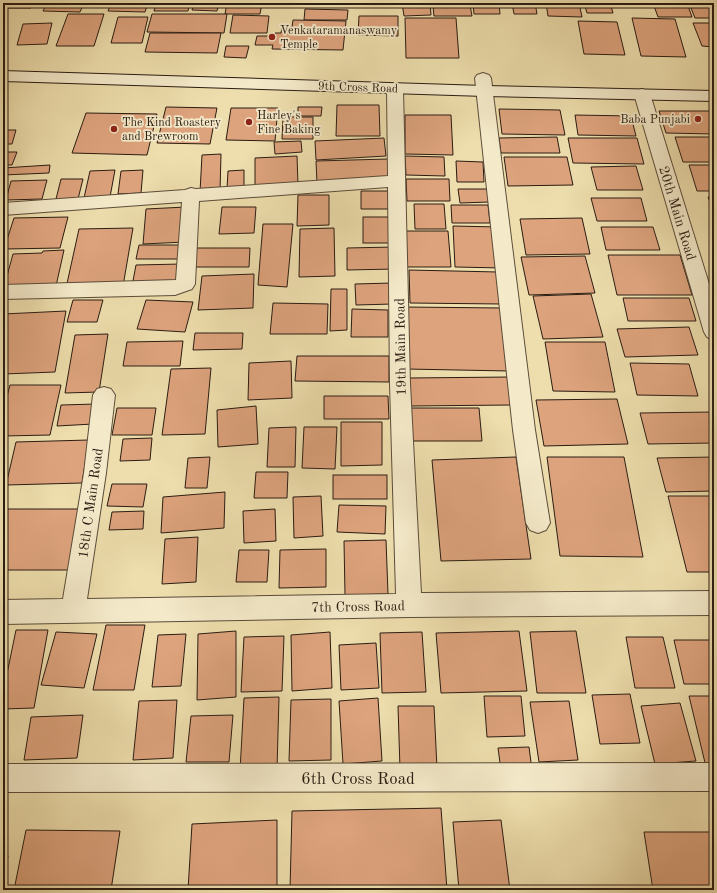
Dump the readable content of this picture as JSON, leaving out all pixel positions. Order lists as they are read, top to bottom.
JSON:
{
  "streets": {
    "street": [
      "9th Cross Road",
      "20th Main Road",
      "19th Main Road",
      "18th C Main Road",
      "7th Cross Road",
      "6th Cross Road"
    ]
  },
  "crossings": [
    ["9th Cross Road", "20th Main Road"],
    ["9th Cross Road", "19th Main Road"],
    ["19th Main Road", "7th Cross Road"],
    ["18th C Main Road", "7th Cross Road"]
  ],
  "places": [
    "Venkataramanaswamy Temple",
    "Baba Punjabi",
    "Harley's Fine Baking",
    "The Kind Roastery and Brewroom"
  ]
}
